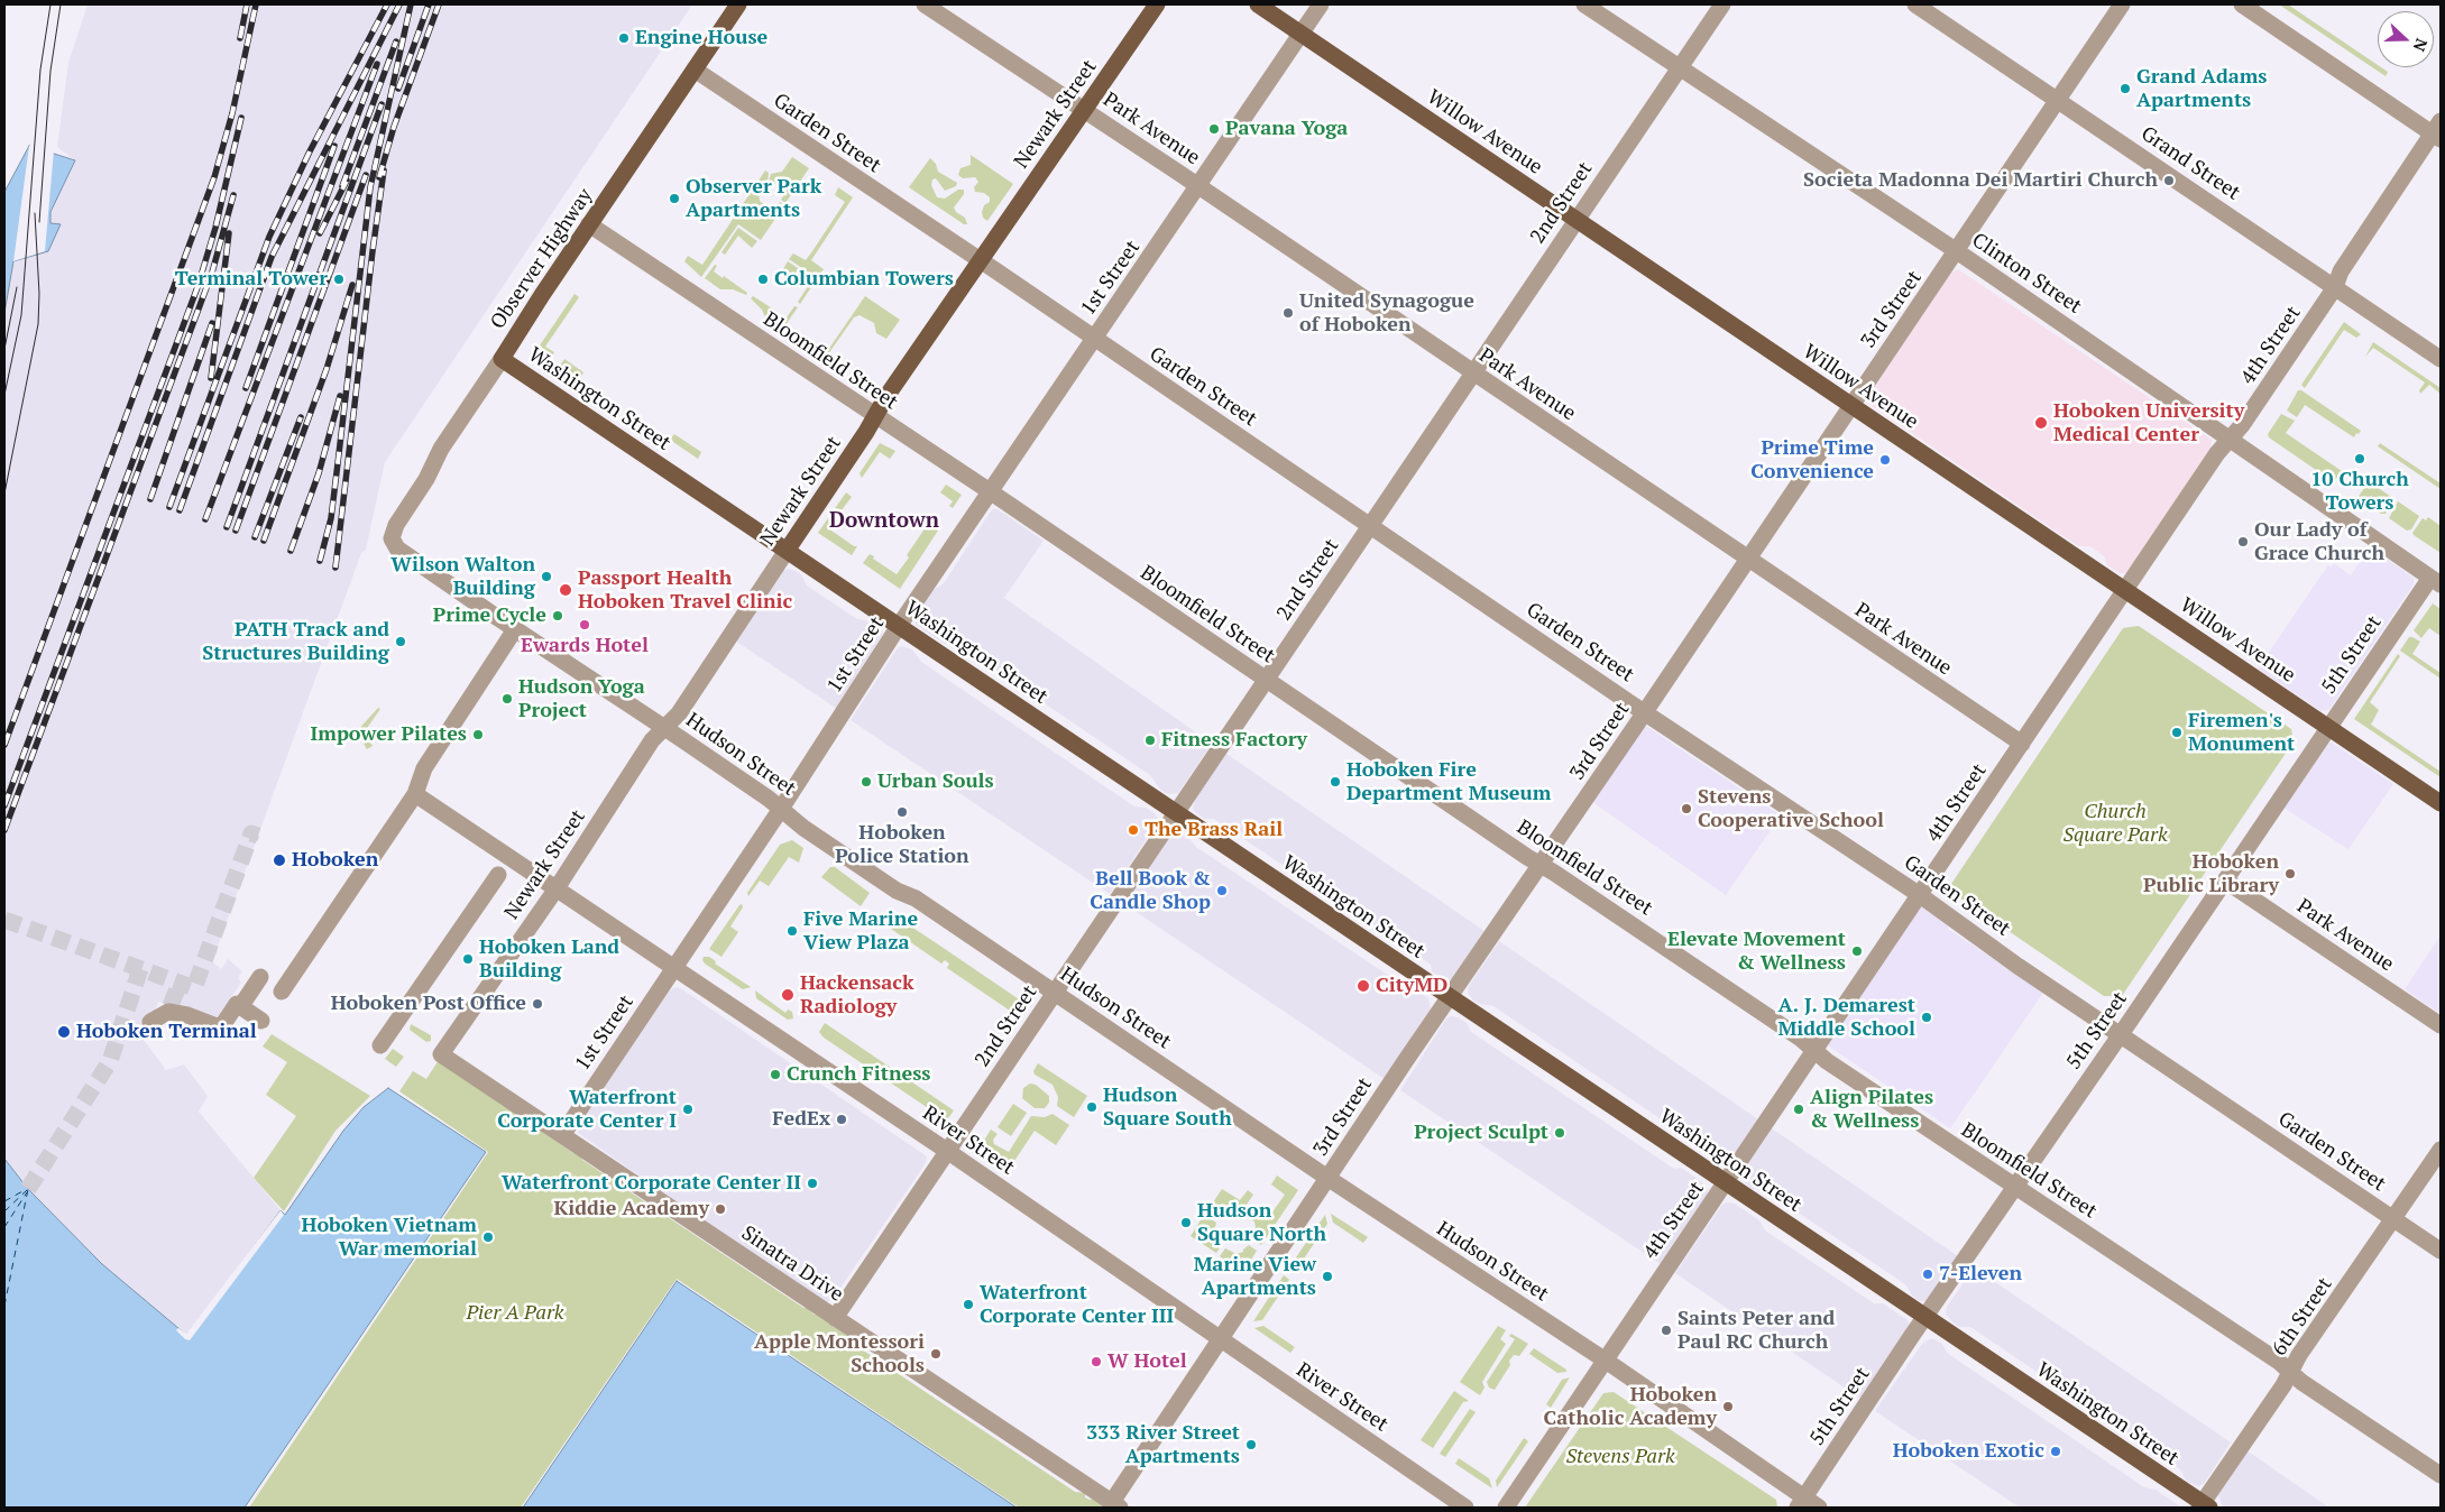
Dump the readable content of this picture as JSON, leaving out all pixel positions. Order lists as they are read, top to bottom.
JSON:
{
  "streets": {
    "main road": [
      "Newark Street",
      "Willow Avenue",
      "Observer Highway",
      "Washington Street"
    ],
    "street": [
      "Park Avenue",
      "Garden Street",
      "Grand Street",
      "2nd Street",
      "Clinton Street",
      "1st Street",
      "3rd Street",
      "4th Street",
      "Bloomfield Street",
      "5th Street",
      "Hudson Street",
      "River Street",
      "Sinatra Drive",
      "6th Street"
    ]
  },
  "crossings": [
    ["Newark Street", "Park Avenue"],
    ["Newark Street", "Garden Street"],
    ["Newark Street", "Bloomfield Street"],
    ["Newark Street", "Washington Street"],
    ["Newark Street", "Hudson Street"],
    ["Newark Street", "River Street"],
    ["Newark Street", "Sinatra Drive"],
    ["Park Avenue", "2nd Street"],
    ["Park Avenue", "1st Street"],
    ["Park Avenue", "3rd Street"],
    ["Park Avenue", "4th Street"],
    ["Park Avenue", "5th Street"],
    ["Willow Avenue", "2nd Street"],
    ["Willow Avenue", "1st Street"],
    ["Willow Avenue", "3rd Street"],
    ["Willow Avenue", "4th Street"],
    ["Willow Avenue", "5th Street"],
    ["Garden Street", "2nd Street"],
    ["Garden Street", "Observer Highway"],
    ["Garden Street", "1st Street"],
    ["Garden Street", "3rd Street"],
    ["Garden Street", "4th Street"],
    ["Garden Street", "5th Street"],
    ["Garden Street", "6th Street"],
    ["Grand Street", "3rd Street"],
    ["Grand Street", "4th Street"],
    ["2nd Street", "Clinton Street"],
    ["2nd Street", "Bloomfield Street"],
    ["2nd Street", "Washington Street"],
    ["2nd Street", "Hudson Street"],
    ["2nd Street", "River Street"],
    ["2nd Street", "Sinatra Drive"],
    ["Observer Highway", "Bloomfield Street"],
    ["Observer Highway", "Washington Street"],
    ["Observer Highway", "Hudson Street"],
    ["Clinton Street", "3rd Street"],
    ["Clinton Street", "4th Street"],
    ["Clinton Street", "5th Street"],
    ["1st Street", "Bloomfield Street"],
    ["1st Street", "Washington Street"],
    ["1st Street", "Hudson Street"],
    ["1st Street", "River Street"],
    ["1st Street", "Sinatra Drive"],
    ["3rd Street", "Bloomfield Street"],
    ["3rd Street", "Washington Street"],
    ["3rd Street", "Hudson Street"],
    ["3rd Street", "River Street"],
    ["3rd Street", "Sinatra Drive"],
    ["4th Street", "Bloomfield Street"],
    ["4th Street", "Washington Street"],
    ["4th Street", "Hudson Street"],
    ["Bloomfield Street", "5th Street"],
    ["Bloomfield Street", "6th Street"],
    ["Washington Street", "5th Street"],
    ["Washington Street", "6th Street"],
    ["5th Street", "Hudson Street"]
  ],
  "districts": ["Downtown"],
  "parks": ["Church Square Park", "Pier A Park", "Stevens Park"],
  "places": [
    "Engine House",
    "Grand Adams Apartments",
    "Pavana Yoga",
    "Societa Madonna Dei Martiri Church",
    "Observer Park Apartments",
    "Terminal Tower",
    "Columbian Towers",
    "United Synagogue of Hoboken",
    "Hoboken University Medical Center",
    "10 Church Towers",
    "Prime Time Convenience",
    "Our Lady of Grace Church",
    "Wilson Walton Building",
    "Passport Health Hoboken Travel Clinic",
    "Prime Cycle",
    "Ewards Hotel",
    "PATH Track and Structures Building",
    "Hudson Yoga Project",
    "Firemen's Monument",
    "Impower Pilates",
    "Fitness Factory",
    "Urban Souls",
    "Hoboken Fire Department Museum",
    "Stevens Cooperative School",
    "Hoboken Police Station",
    "The Brass Rail",
    "Hoboken",
    "Hoboken Public Library",
    "Bell Book & Candle Shop",
    "Five Marine View Plaza",
    "Elevate Movement & Wellness",
    "Hoboken Land Building",
    "CityMD",
    "Hackensack Radiology",
    "Hoboken Post Office",
    "A. J. Demarest Middle School",
    "Hoboken Terminal",
    "Crunch Fitness",
    "Hudson Square South",
    "Waterfront Corporate Center I",
    "Align Pilates & Wellness",
    "FedEx",
    "Project Sculpt",
    "Waterfront Corporate Center II",
    "Kiddie Academy",
    "Hudson Square North",
    "Hoboken Vietnam War memorial",
    "7-Eleven",
    "Marine View Apartments",
    "Waterfront Corporate Center III",
    "Saints Peter and Paul RC Church",
    "Apple Montessori Schools",
    "W Hotel",
    "Hoboken Catholic Academy",
    "333 River Street Apartments",
    "Hoboken Exotic"
  ],
  "north": "right"
}
